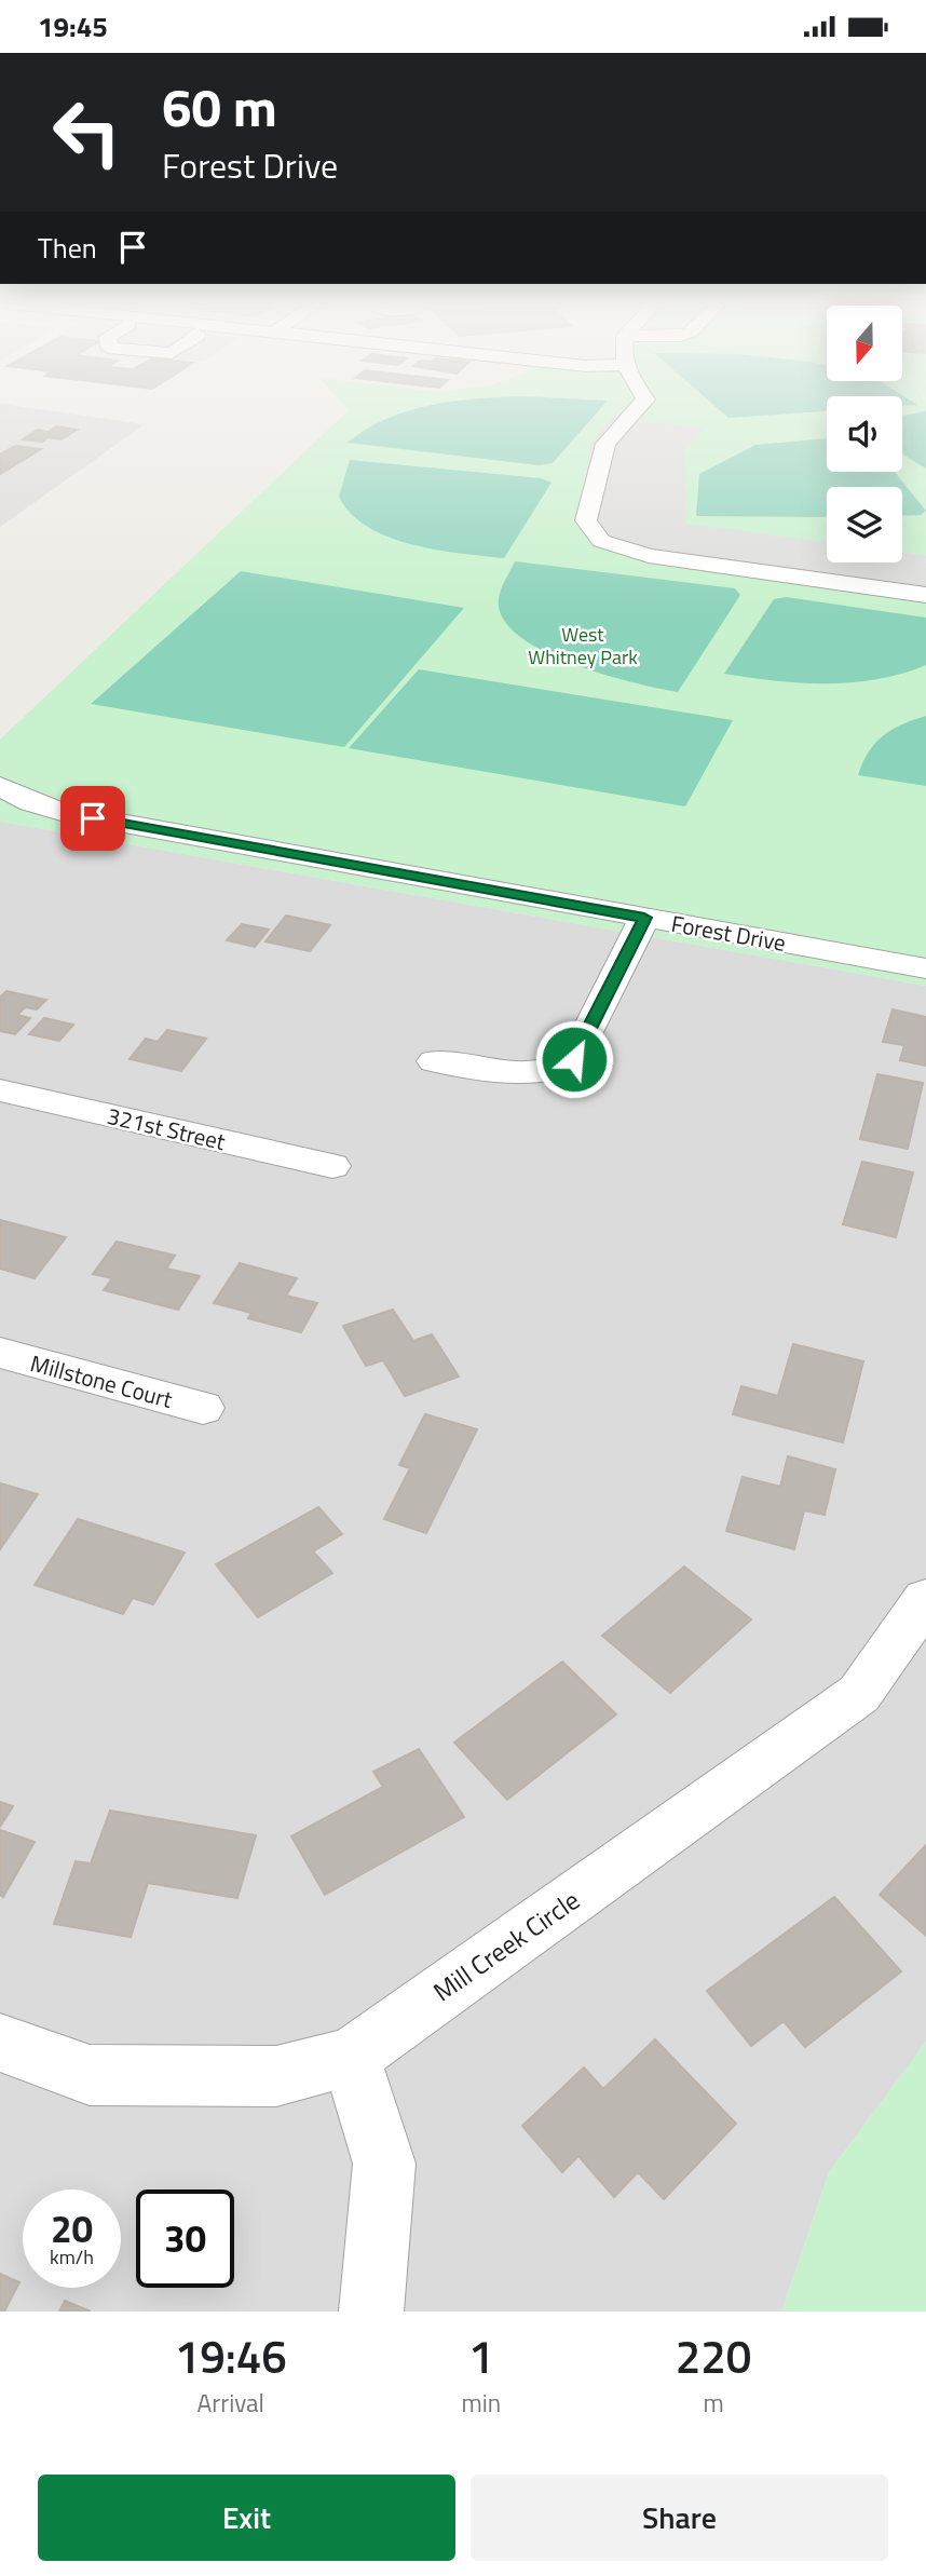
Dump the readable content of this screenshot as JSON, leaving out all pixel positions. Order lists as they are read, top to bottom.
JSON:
{
  "streets": {
    "street": [
      "Forest Drive",
      "321st Street",
      "Millstone Court",
      "Mill Creek Circle"
    ]
  },
  "parks": ["West Whitney Park"],
  "north": "bottom",
  "page": {
    "status": "19:45",
    "turn": ["60 m", "Forest Drive"],
    "then": "Then",
    "speed": "20 km/h",
    "limit": "30",
    "eta": [
      "19:46",
      "Arrival",
      "1",
      "min",
      "220",
      "m"
    ],
    "buttons": ["Exit", "Share"]
  }
}
